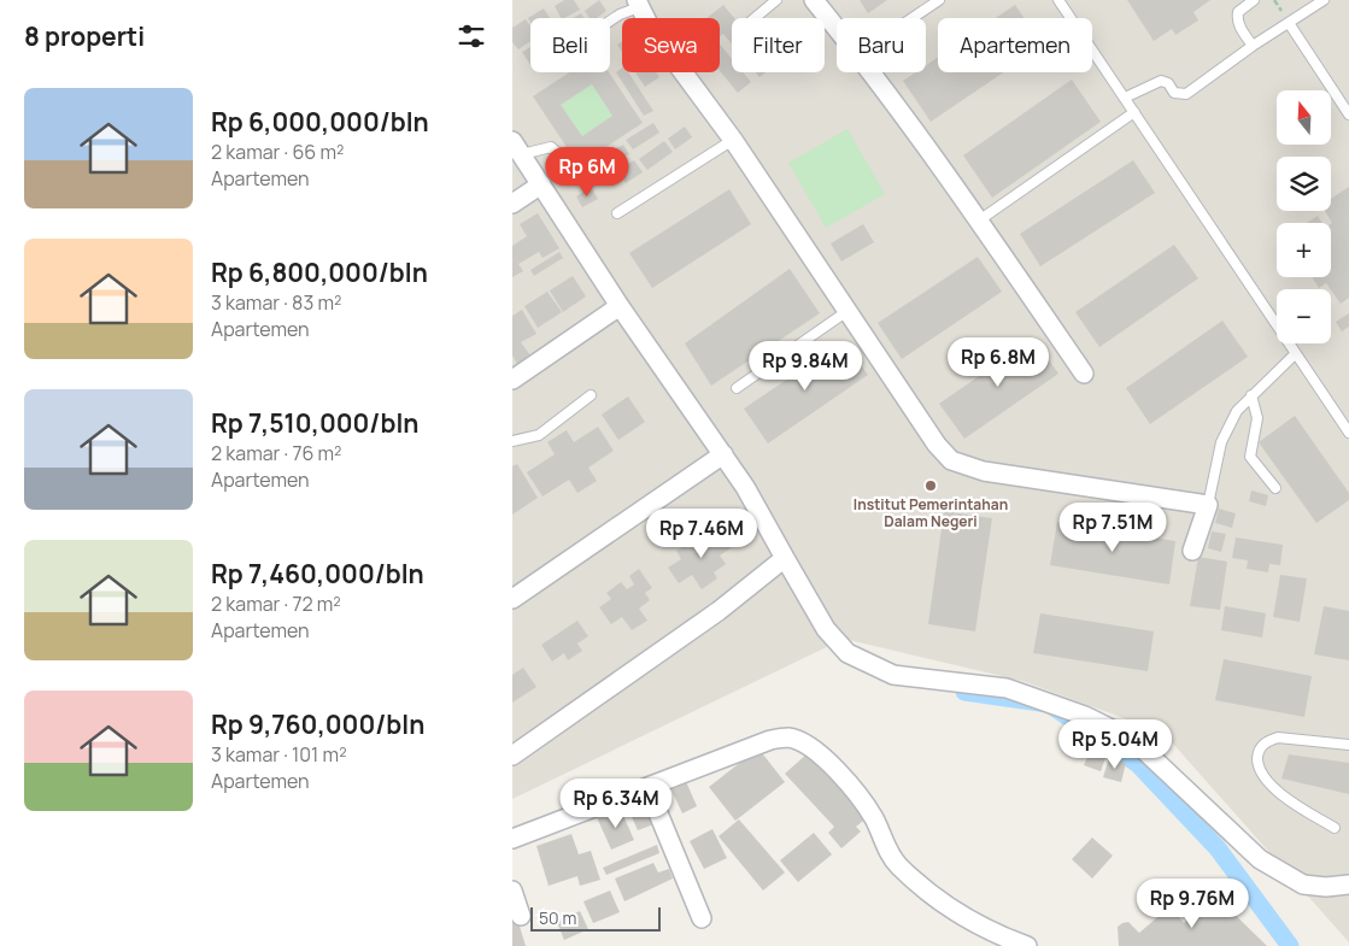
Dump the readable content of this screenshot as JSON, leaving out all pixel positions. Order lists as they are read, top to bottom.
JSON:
{
  "places": ["Institut Pemerintahan Dalam Negeri"],
  "scale_bar": "50 m",
  "north": "top",
  "page": {
    "heading": "8 properti",
    "chip": [
      "Beli",
      "Sewa",
      "Filter",
      "Baru",
      "Apartemen"
    ],
    "list": [
      {
        "name": "Rp 6,000,000/bln",
        "note": "2 kamar · 66 m² · Apartemen"
      },
      {
        "name": "Rp 6,800,000/bln",
        "note": "3 kamar · 83 m² · Apartemen"
      },
      {
        "name": "Rp 7,510,000/bln",
        "note": "2 kamar · 76 m² · Apartemen"
      },
      {
        "name": "Rp 7,460,000/bln",
        "note": "2 kamar · 72 m² · Apartemen"
      },
      {
        "name": "Rp 9,760,000/bln",
        "note": "3 kamar · 101 m² · Apartemen"
      }
    ],
    "map_buttons": ["+", "−"],
    "price": [
      "Rp 6M",
      "Rp 6.8M",
      "Rp 9.84M",
      "Rp 7.51M",
      "Rp 7.46M",
      "Rp 5.04M",
      "Rp 6.34M",
      "Rp 9.76M"
    ],
    "scale": "50 m"
  }
}
